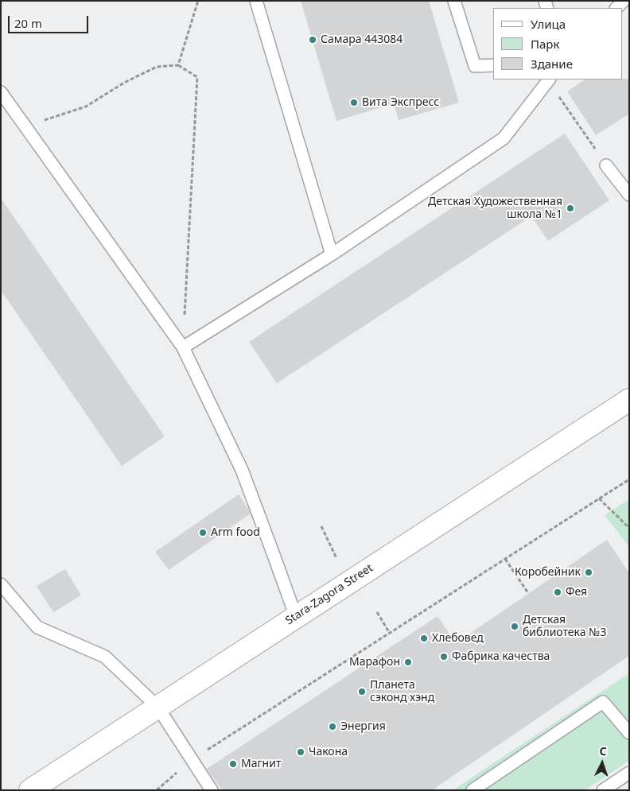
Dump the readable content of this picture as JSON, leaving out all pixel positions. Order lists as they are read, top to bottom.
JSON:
{
  "streets": {
    "main road": ["Stara-Zagora Street"]
  },
  "places": [
    "Самара 443084",
    "Вита Экспресс",
    "Детская Художественная школа №1",
    "Arm food",
    "Коробейник",
    "Фея",
    "Детская библиотека №3",
    "Хлебовед",
    "Фабрика качества",
    "Марафон",
    "Планета сэконд хэнд",
    "Энергия",
    "Чакона",
    "Магнит"
  ],
  "legend": ["Улица", "Парк", "Здание"],
  "scale_bar": "20 m",
  "north": "top"
}
